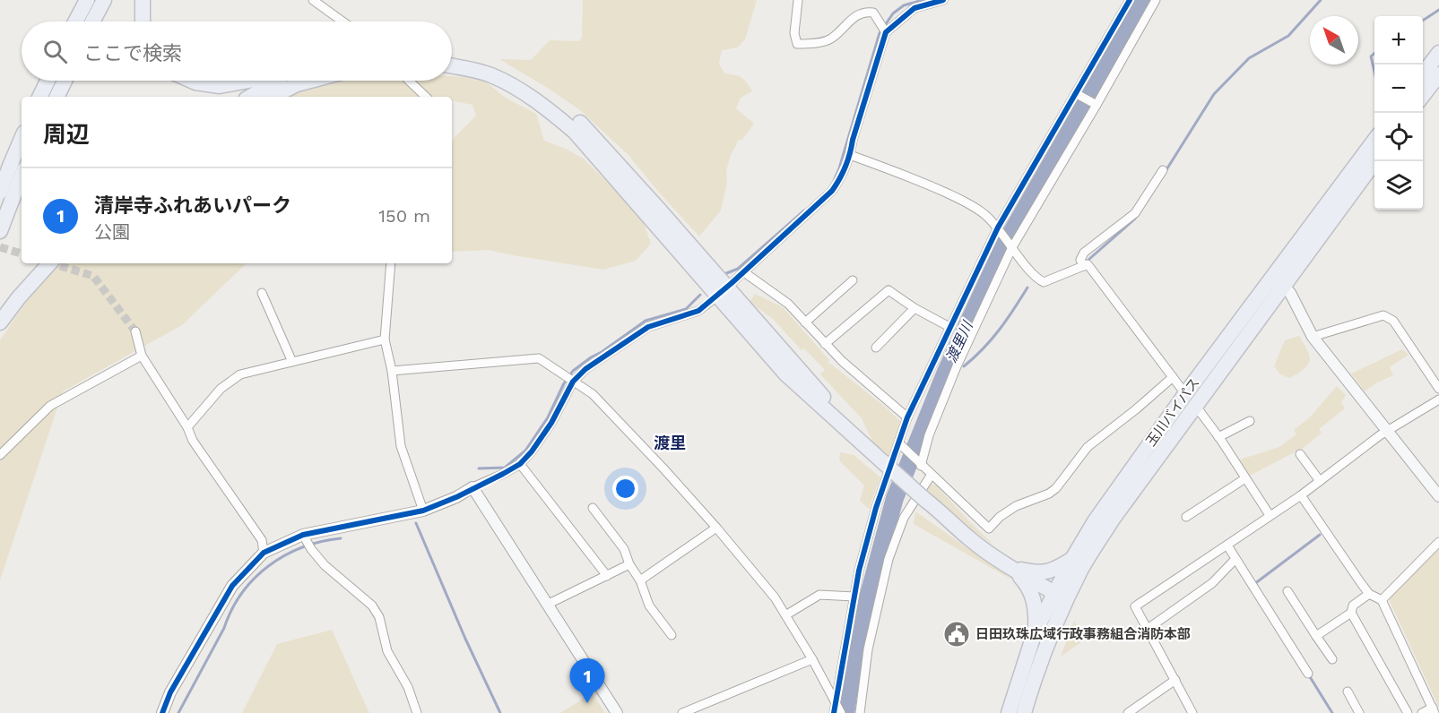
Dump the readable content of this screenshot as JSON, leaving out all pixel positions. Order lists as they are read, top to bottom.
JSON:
{
  "streets": {
    "highway": ["玉川バイパス"]
  },
  "districts": ["渡里"],
  "water": ["渡里川"],
  "places": {
    "public building": ["日田玖珠広域行政事務組合消防本部"]
  },
  "north": "top left",
  "page": {
    "map_buttons": ["+", "−"],
    "search": "ここで検索",
    "heading": "周辺",
    "list": [
      {
        "mark": "1",
        "name": "清岸寺ふれあいパーク",
        "note": "公園",
        "value": "150 m"
      }
    ],
    "pins": "1"
  }
}
